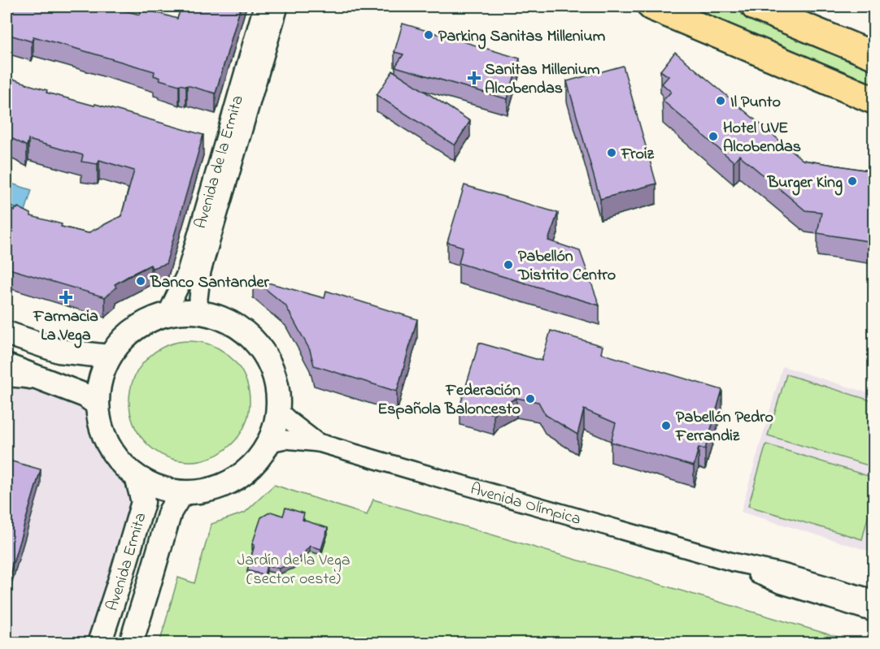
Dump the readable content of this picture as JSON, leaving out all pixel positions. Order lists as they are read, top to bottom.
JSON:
{
  "streets": {
    "street": ["Avenida de la Ermita", "Avenida Olímpica", "Avenida Ermita"]
  },
  "parks": ["Jardín de la Vega (sector oeste)"],
  "places": {
    "other": [
      "Parking Sanitas Millenium",
      "Il Punto",
      "Hotel UVE Alcobendas",
      "Froiz",
      "Burger King",
      "Pabellón Distrito Centro",
      "Banco Santander",
      "Federación Española Baloncesto",
      "Pabellón Pedro Ferrandiz"
    ],
    "health": ["Sanitas Millenium Alcobendas", "Farmacia La Vega"]
  }
}
